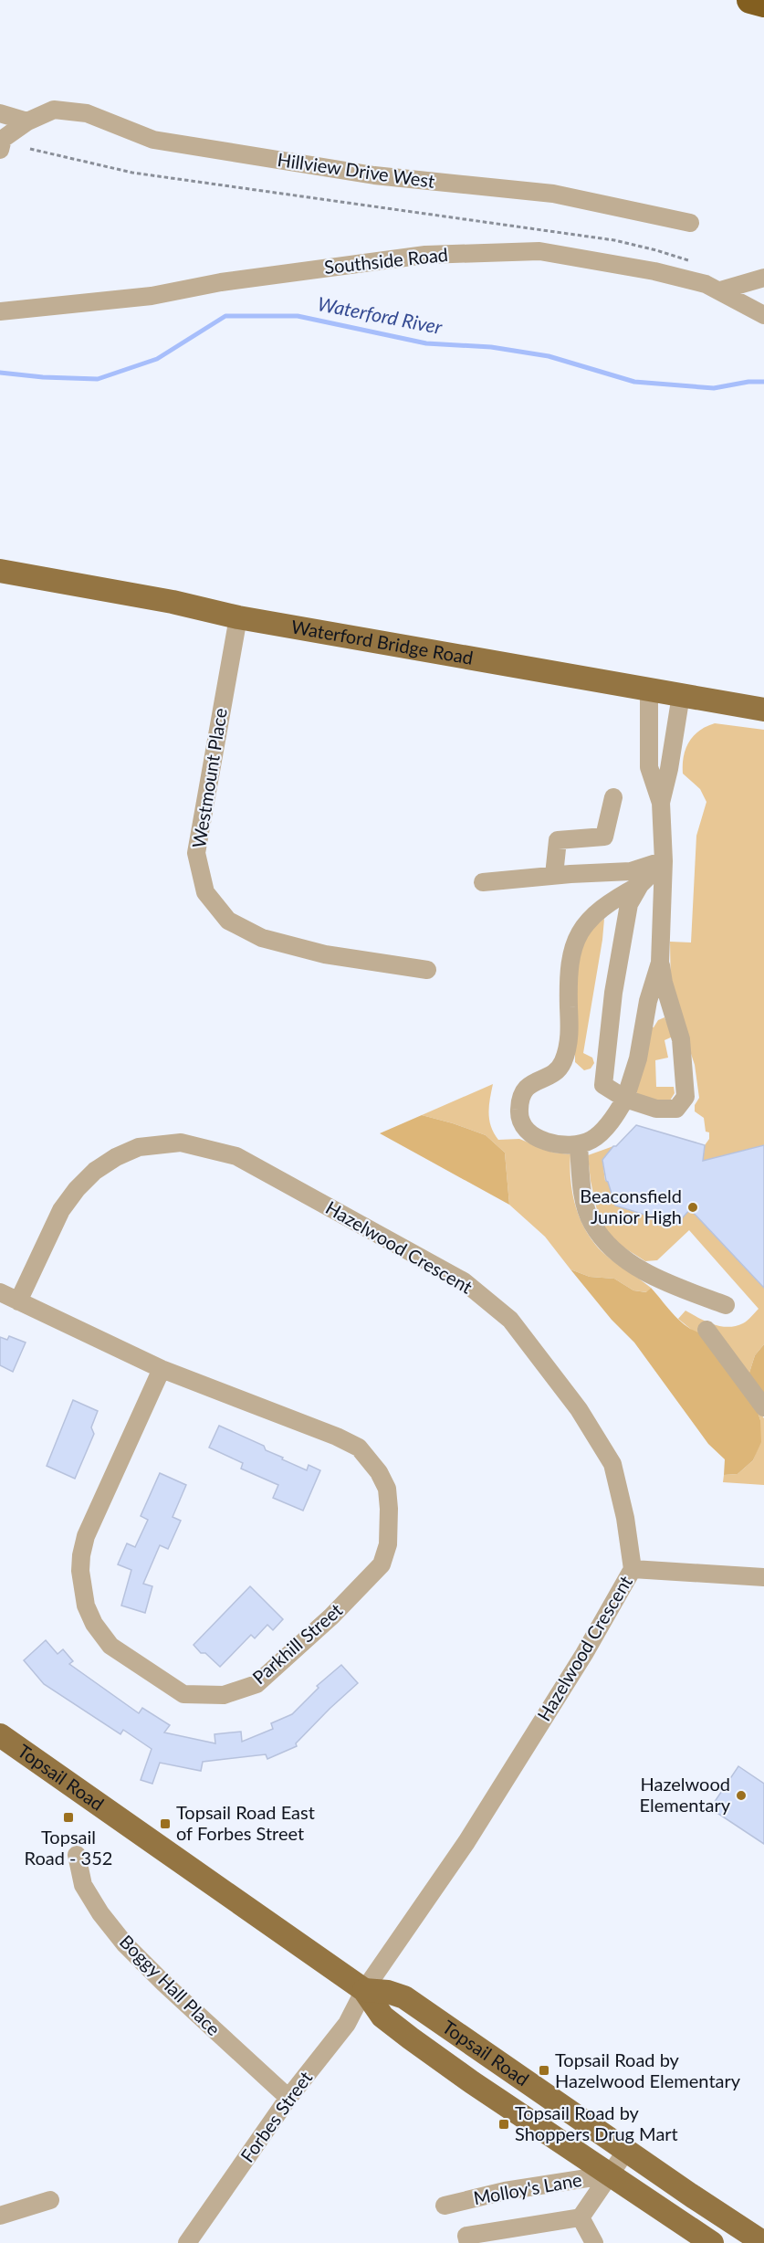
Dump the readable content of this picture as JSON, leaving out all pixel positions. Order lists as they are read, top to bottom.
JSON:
{
  "streets": {
    "main road": ["Waterford Bridge Road", "Topsail Road"],
    "street": [
      "Hillview Drive West",
      "Southside Road",
      "Westmount Place",
      "Hazelwood Crescent",
      "Parkhill Street",
      "Boggy Hall Place",
      "Forbes Street",
      "Molloy's Lane"
    ]
  },
  "crossings": [
    ["Waterford Bridge Road", "Westmount Place"],
    ["Hazelwood Crescent", "Parkhill Street"],
    ["Hazelwood Crescent", "Topsail Road"],
    ["Hazelwood Crescent", "Forbes Street"],
    ["Topsail Road", "Forbes Street"],
    ["Topsail Road", "Molloy's Lane"],
    ["Boggy Hall Place", "Forbes Street"]
  ],
  "water": ["Waterford River"],
  "places": {
    "other": ["Beaconsfield Junior High", "Hazelwood Elementary"],
    "transit": [
      "Topsail Road - 352",
      "Topsail Road East of Forbes Street",
      "Topsail Road by Hazelwood Elementary",
      "Topsail Road by Shoppers Drug Mart"
    ]
  }
}
